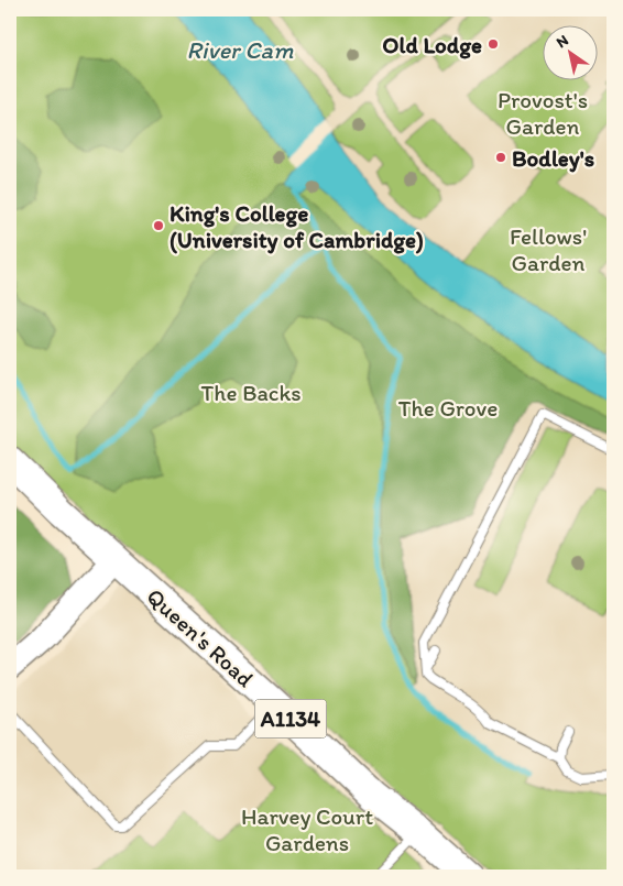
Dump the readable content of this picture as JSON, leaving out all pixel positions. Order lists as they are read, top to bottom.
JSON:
{
  "streets": {
    "main road": ["Queen's Road", "A1134"]
  },
  "water": ["River Cam"],
  "parks": [
    "Provost's Garden",
    "Fellows' Garden",
    "The Backs",
    "The Grove",
    "Harvey Court Gardens"
  ],
  "places": ["Old Lodge", "Bodley's", "King's College (University of Cambridge)"],
  "north": "top left"
}
